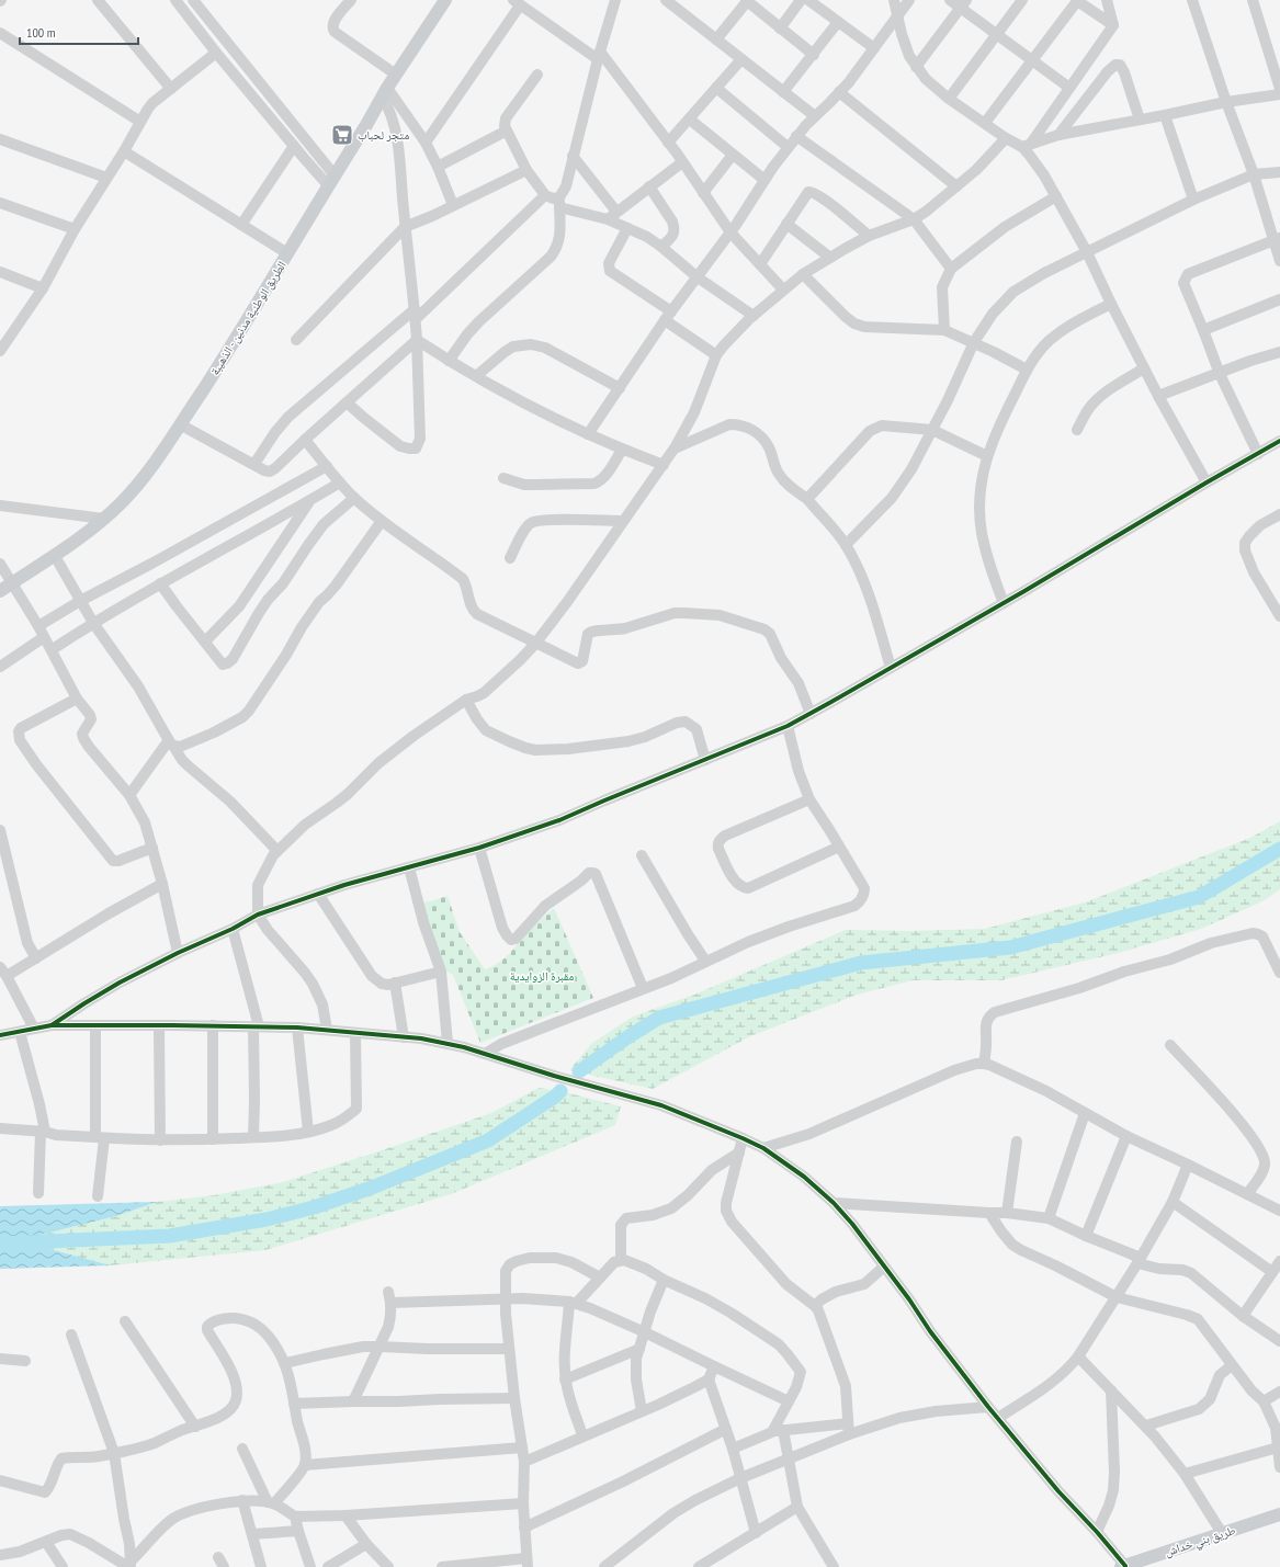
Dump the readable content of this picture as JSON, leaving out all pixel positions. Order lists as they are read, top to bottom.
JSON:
{
  "streets": {
    "main road": ["الطريق الوطنية مدنين - الذهيبة", "طريق بني خداش"]
  },
  "parks": ["مقبرة الزوايدية"],
  "places": {
    "supermarket": ["متجر لحباب"]
  },
  "scale_bar": "100 m"
}
